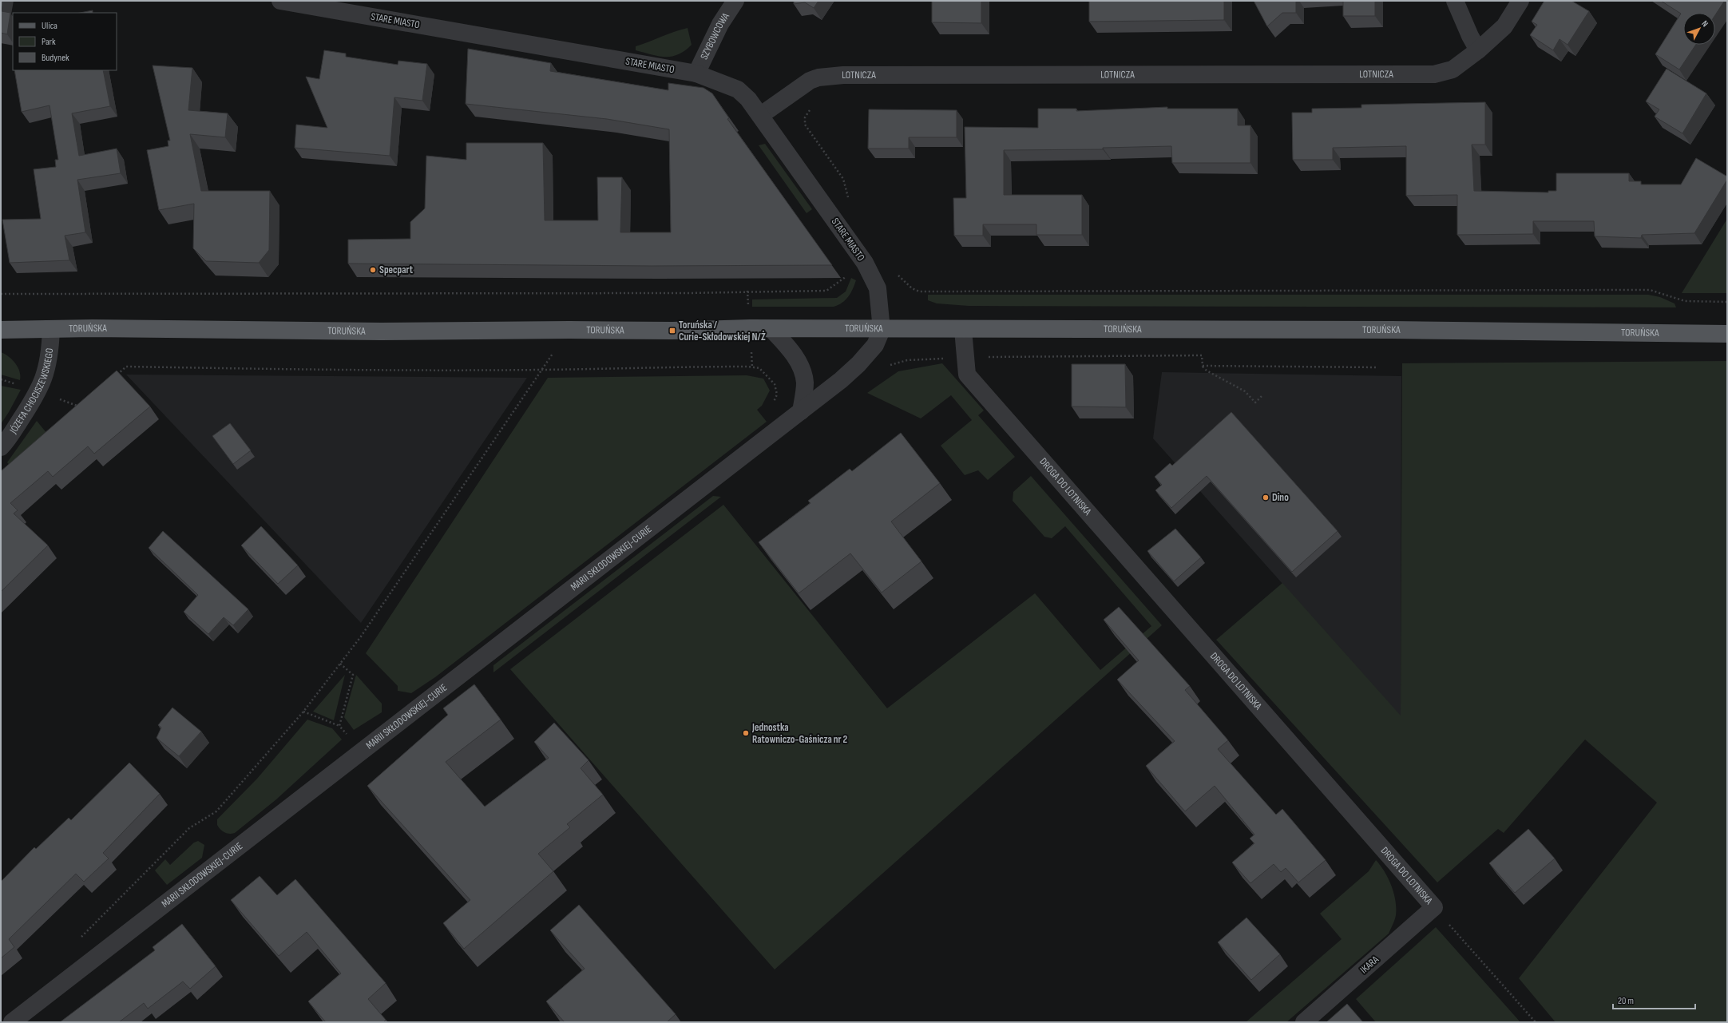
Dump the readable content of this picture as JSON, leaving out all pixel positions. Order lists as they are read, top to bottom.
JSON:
{
  "streets": {
    "main road": ["TORUŃSKA"],
    "street": [
      "STARE MIASTO",
      "SZYBOWCOWA",
      "LOTNICZA",
      "JÓZEFA CHOCISZEWSKIEGO",
      "DROGA DO LOTNISKA",
      "MARII SKŁODOWSKIEJ-CURIE",
      "IKARA"
    ]
  },
  "crossings": [
    ["STARE MIASTO", "SZYBOWCOWA"],
    ["STARE MIASTO", "LOTNICZA"],
    ["STARE MIASTO", "TORUŃSKA"],
    ["STARE MIASTO", "MARII SKŁODOWSKIEJ-CURIE"],
    ["TORUŃSKA", "JÓZEFA CHOCISZEWSKIEGO"],
    ["TORUŃSKA", "DROGA DO LOTNISKA"],
    ["TORUŃSKA", "MARII SKŁODOWSKIEJ-CURIE"],
    ["DROGA DO LOTNISKA", "IKARA"]
  ],
  "places": {
    "other": ["Specpart", "Dino", "Jednostka Ratowniczo-Gaśnicza nr 2"],
    "transit": ["Toruńska / Curie-Skłodowskiej N/Ż"]
  },
  "legend": ["Ulica", "Park", "Budynek"],
  "scale_bar": "20 m",
  "north": "top right"
}
